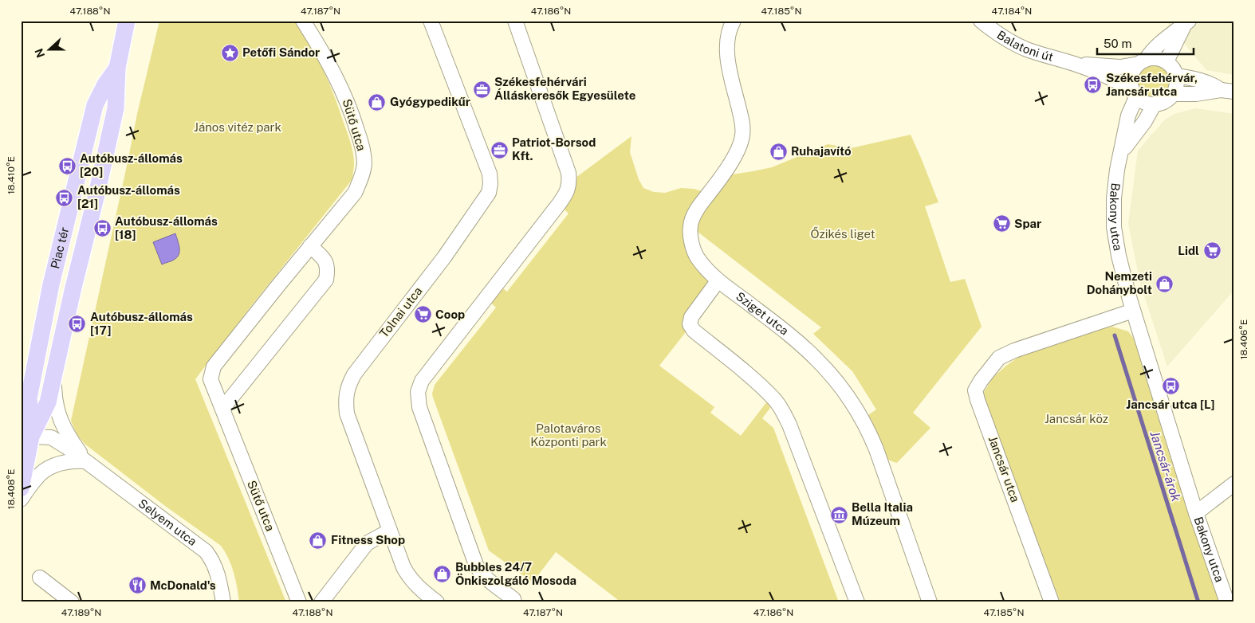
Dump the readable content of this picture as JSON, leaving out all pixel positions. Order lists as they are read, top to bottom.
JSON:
{
  "streets": {
    "main road": ["Piac tér"],
    "street": [
      "Balatoni út",
      "Sütő utca",
      "Bakony utca",
      "Tolnai utca",
      "Sziget utca",
      "Jancsár utca",
      "Selyem utca"
    ]
  },
  "crossings": [
    ["Balatoni út", "Bakony utca"],
    ["Bakony utca", "Jancsár utca"],
    ["Piac tér", "Selyem utca"]
  ],
  "water": ["Jancsár-árok"],
  "parks": [
    "János vitéz park",
    "Őzikés liget",
    "Jancsár köz",
    "Palotaváros Központi park"
  ],
  "places": {
    "place": ["Petőfi Sándor"],
    "bus stop": [
      "Székesfehérvár, Jancsár utca",
      "Autóbusz-állomás [20]",
      "Autóbusz-állomás [21]",
      "Autóbusz-állomás [18]",
      "Autóbusz-állomás [17]",
      "Jancsár utca [L]"
    ],
    "office": ["Székesfehérvári Álláskeresők Egyesülete", "Patriot-Borsod Kft."],
    "shop": [
      "Gyógypedikűr",
      "Ruhajavító",
      "Nemzeti Dohánybolt",
      "Fitness Shop",
      "Bubbles 24/7 Önkiszolgáló Mosoda"
    ],
    "supermarket": ["Spar", "Lidl", "Coop"],
    "museum": ["Bella Italia Múzeum"],
    "restaurant": ["McDonald's"]
  },
  "scale_bar": "50 m",
  "north": "left",
  "coordinates": [
    "47.188°N",
    "47.187°N",
    "47.186°N",
    "47.185°N",
    "47.184°N",
    "18.410°E",
    "18.406°E",
    "18.408°E",
    "47.189°N"
  ]
}
